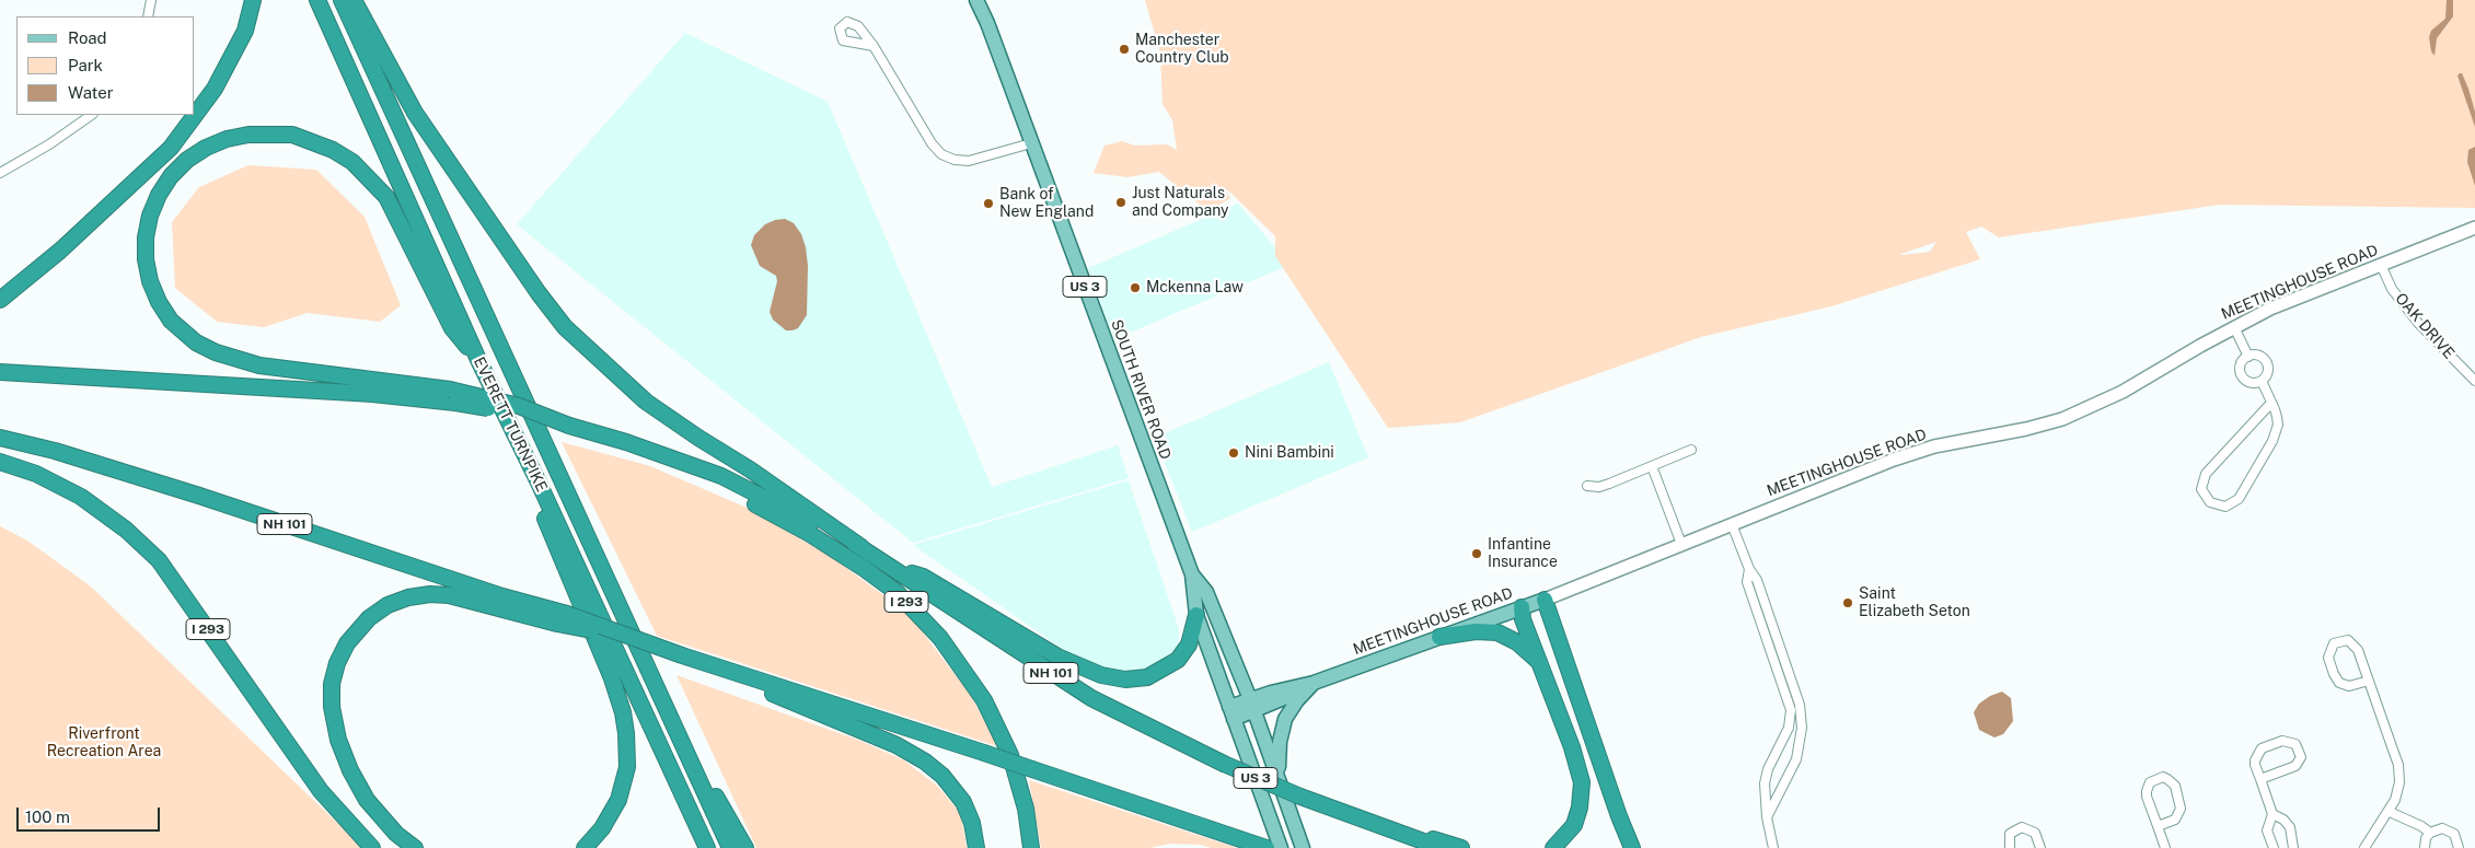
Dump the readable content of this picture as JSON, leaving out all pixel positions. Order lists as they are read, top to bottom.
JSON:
{
  "streets": {
    "highway": ["EVERETT TURNPIKE", "NH 101", "I 293"],
    "main road": ["MEETINGHOUSE ROAD", "US 3", "SOUTH RIVER ROAD"],
    "street": ["OAK DRIVE"]
  },
  "crossings": [
    ["MEETINGHOUSE ROAD", "OAK DRIVE"],
    ["MEETINGHOUSE ROAD", "SOUTH RIVER ROAD"],
    ["NH 101", "I 293"]
  ],
  "parks": ["Riverfront Recreation Area"],
  "places": [
    "Manchester Country Club",
    "Just Naturals and Company",
    "Bank of New England",
    "Mckenna Law",
    "Nini Bambini",
    "Infantine Insurance",
    "Saint Elizabeth Seton"
  ],
  "legend": ["Road", "Park", "Water"],
  "scale_bar": "100 m"
}
